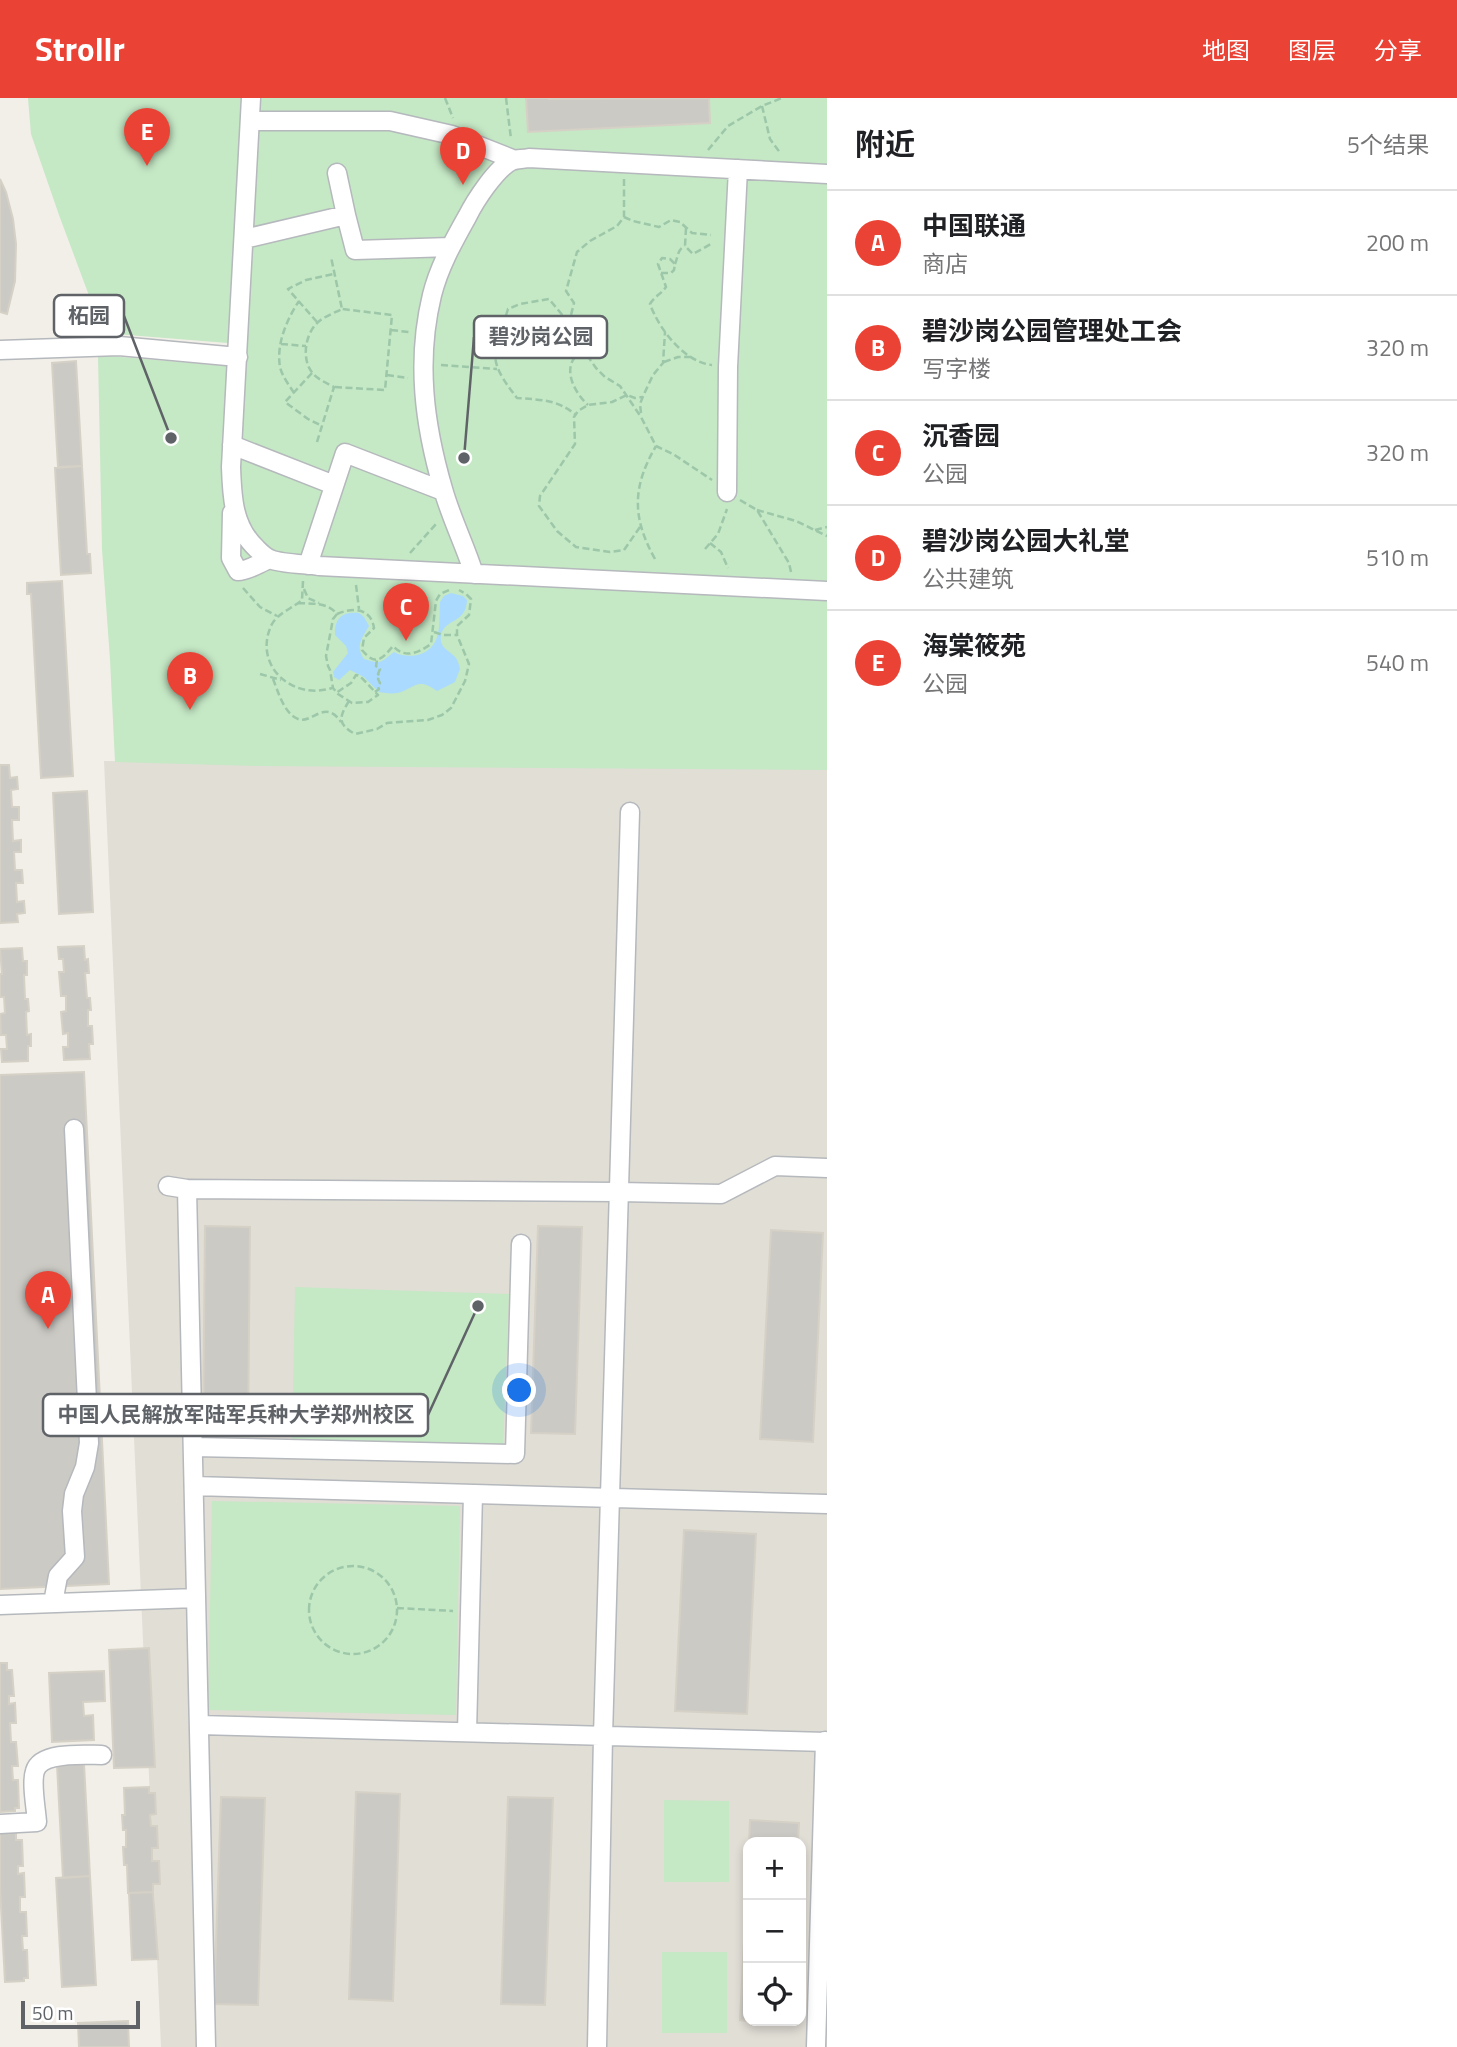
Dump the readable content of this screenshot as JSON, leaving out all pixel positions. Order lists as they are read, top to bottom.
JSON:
{
  "places": ["柘园", "碧沙岗公园", "中国人民解放军陆军兵种大学郑州校区"],
  "scale_bar": "50 m",
  "page": {
    "header": "Strollr",
    "nav": ["地图", "图层", "分享"],
    "heading": ["附近", "5个结果"],
    "pins": [
      "E",
      "D",
      "C",
      "B",
      "A"
    ],
    "list": [
      {
        "mark": "A",
        "name": "中国联通",
        "note": "商店",
        "value": "200 m"
      },
      {
        "mark": "B",
        "name": "碧沙岗公园管理处工会",
        "note": "写字楼",
        "value": "320 m"
      },
      {
        "mark": "C",
        "name": "沉香园",
        "note": "公园",
        "value": "320 m"
      },
      {
        "mark": "D",
        "name": "碧沙岗公园大礼堂",
        "note": "公共建筑",
        "value": "510 m"
      },
      {
        "mark": "E",
        "name": "海棠筱苑",
        "note": "公园",
        "value": "540 m"
      }
    ],
    "map_buttons": ["+", "−"],
    "scale": "50 m"
  }
}
